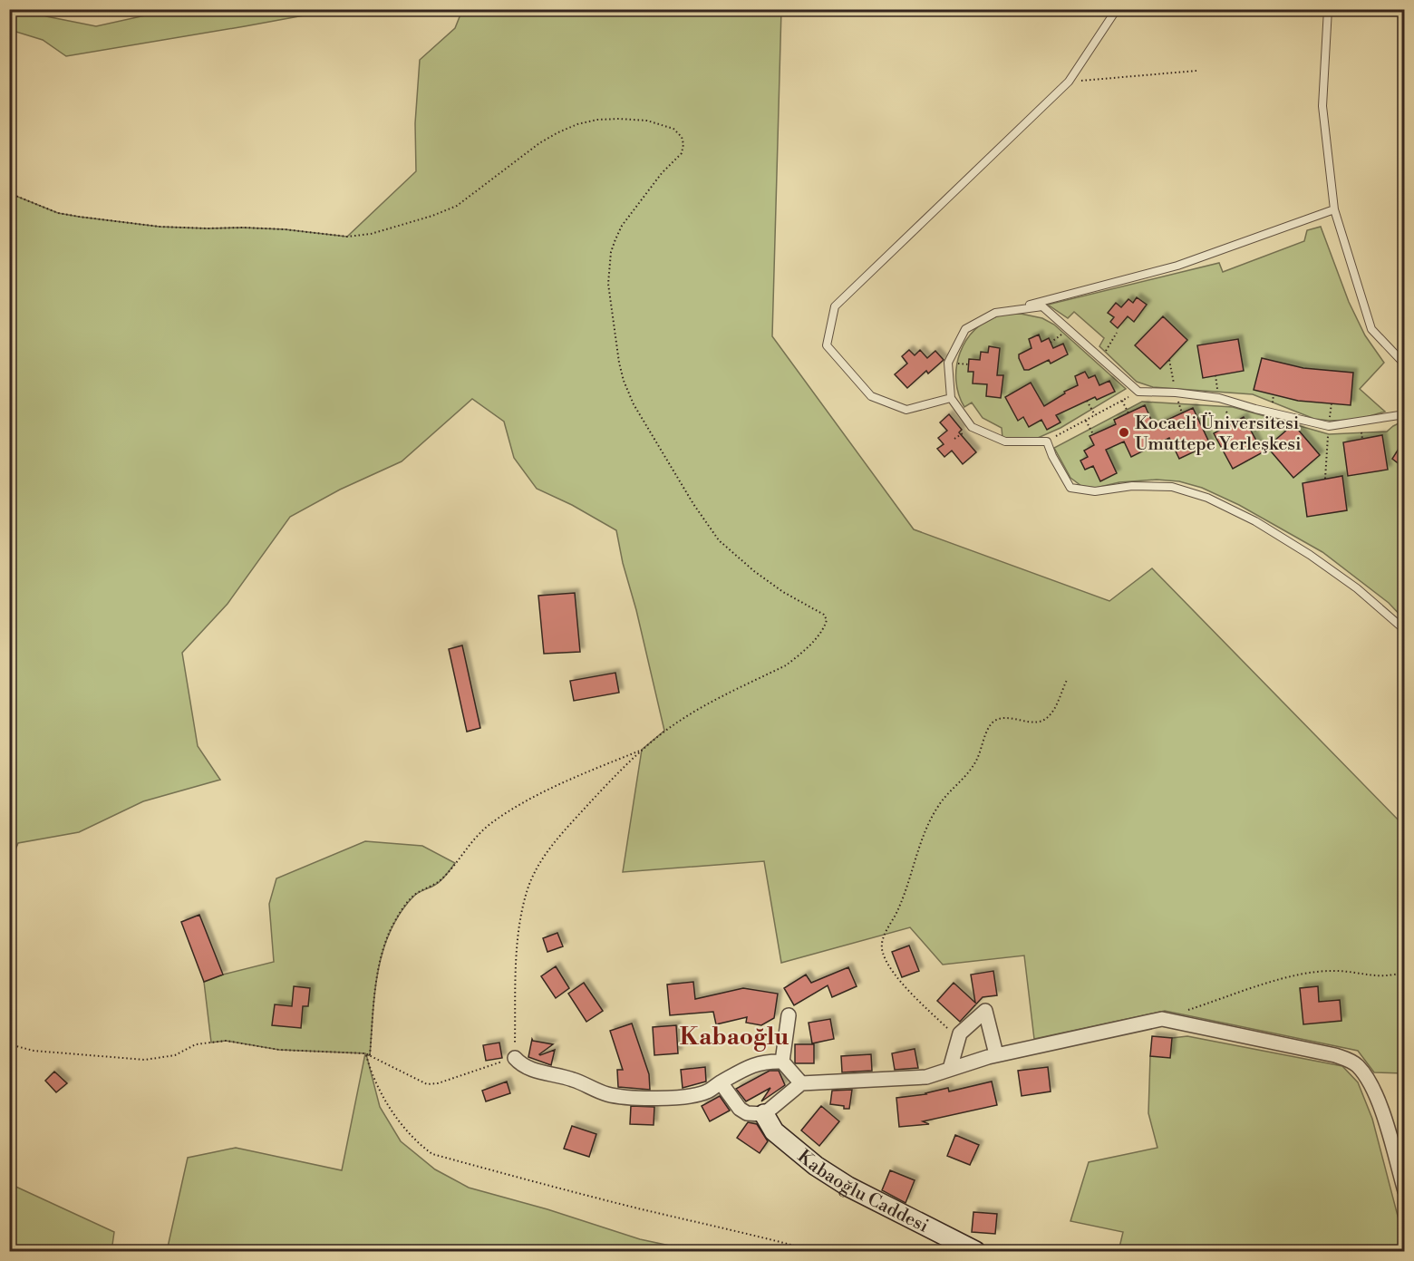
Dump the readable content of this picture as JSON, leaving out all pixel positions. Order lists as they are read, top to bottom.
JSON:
{
  "streets": {
    "street": ["Kabaoğlu Caddesi"]
  },
  "districts": ["Kabaoğlu"],
  "places": ["Kocaeli Üniversitesi Umuttepe Yerleşkesi"]
}
